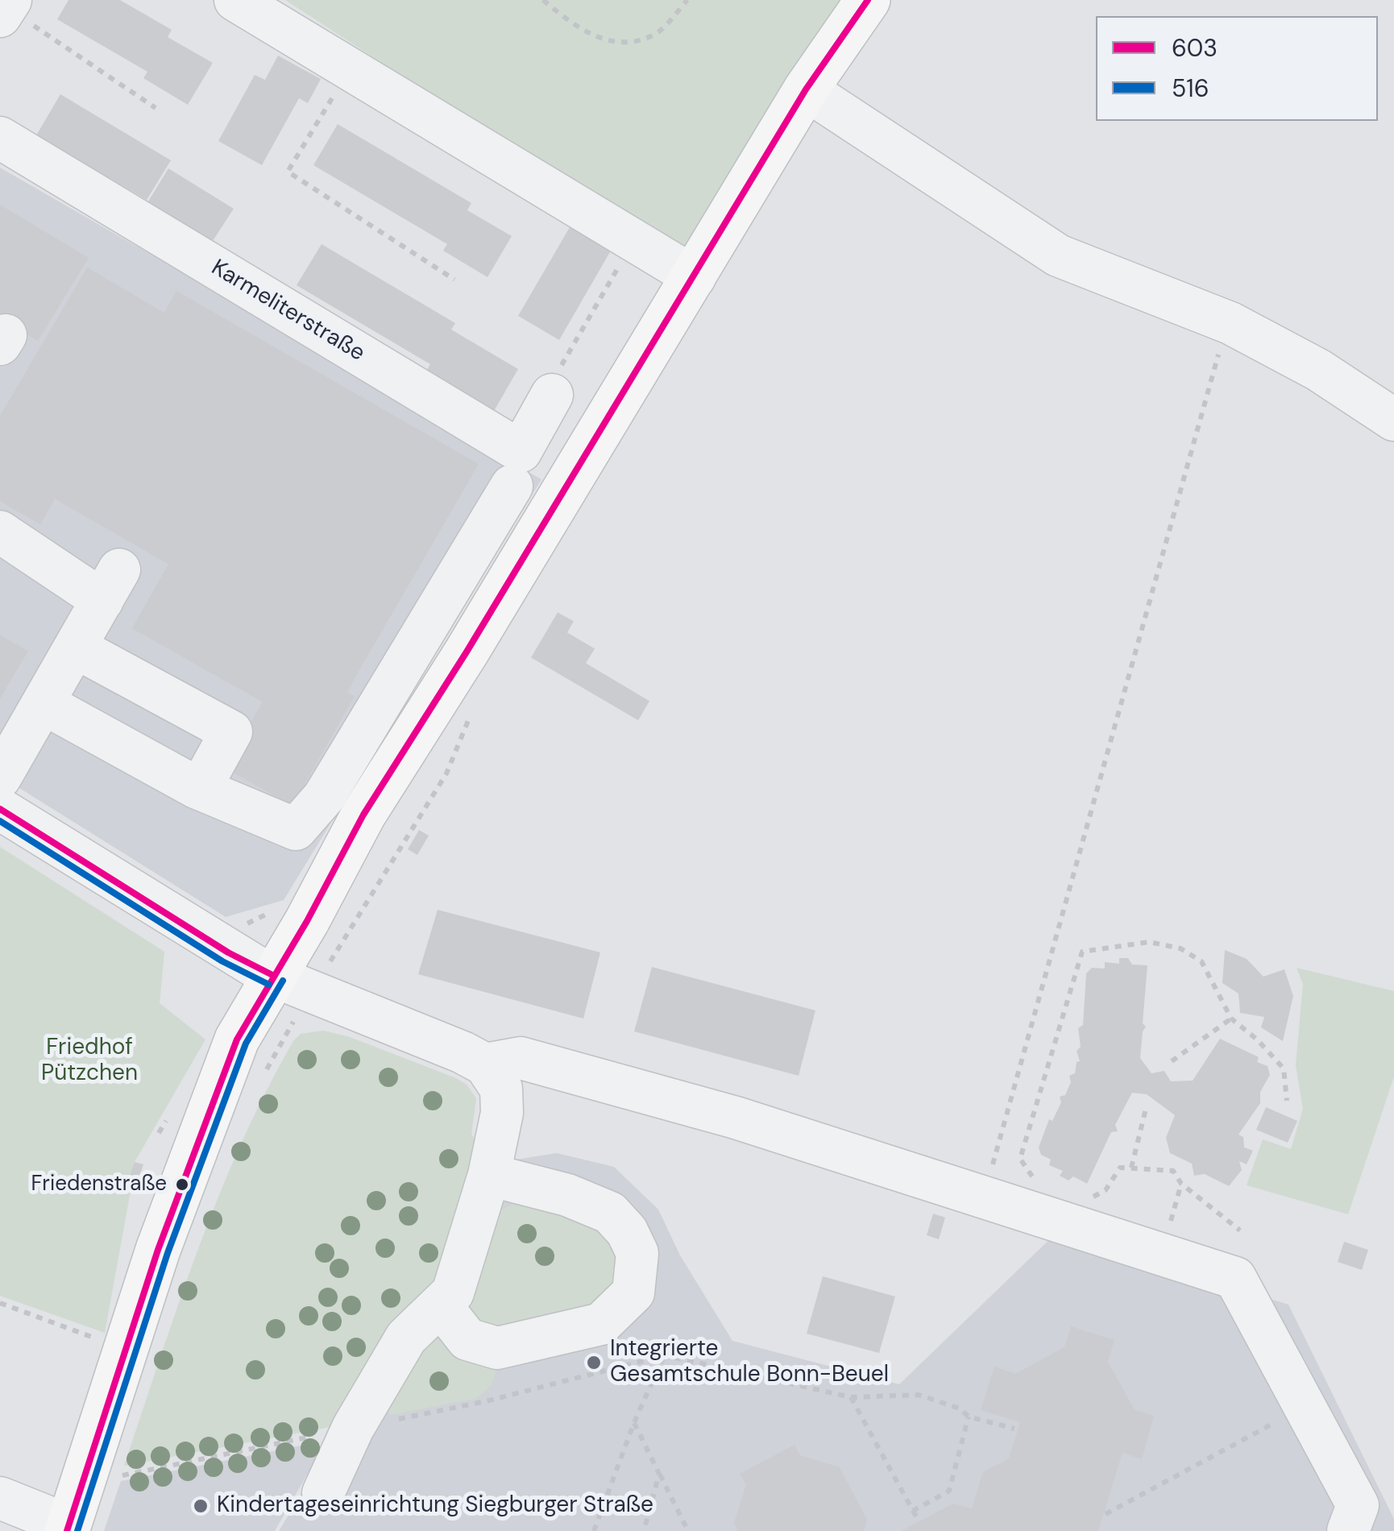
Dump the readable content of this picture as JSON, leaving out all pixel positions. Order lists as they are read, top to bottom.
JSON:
{
  "streets": {
    "street": ["Karmeliterstraße"]
  },
  "parks": ["Friedhof Pützchen"],
  "places": ["Friedenstraße", "Integrierte Gesamtschule Bonn-Beuel", "Kindertageseinrichtung Siegburger Straße"],
  "lines": ["transit line 603", "transit line 516"],
  "legend": ["603", "516"]
}
